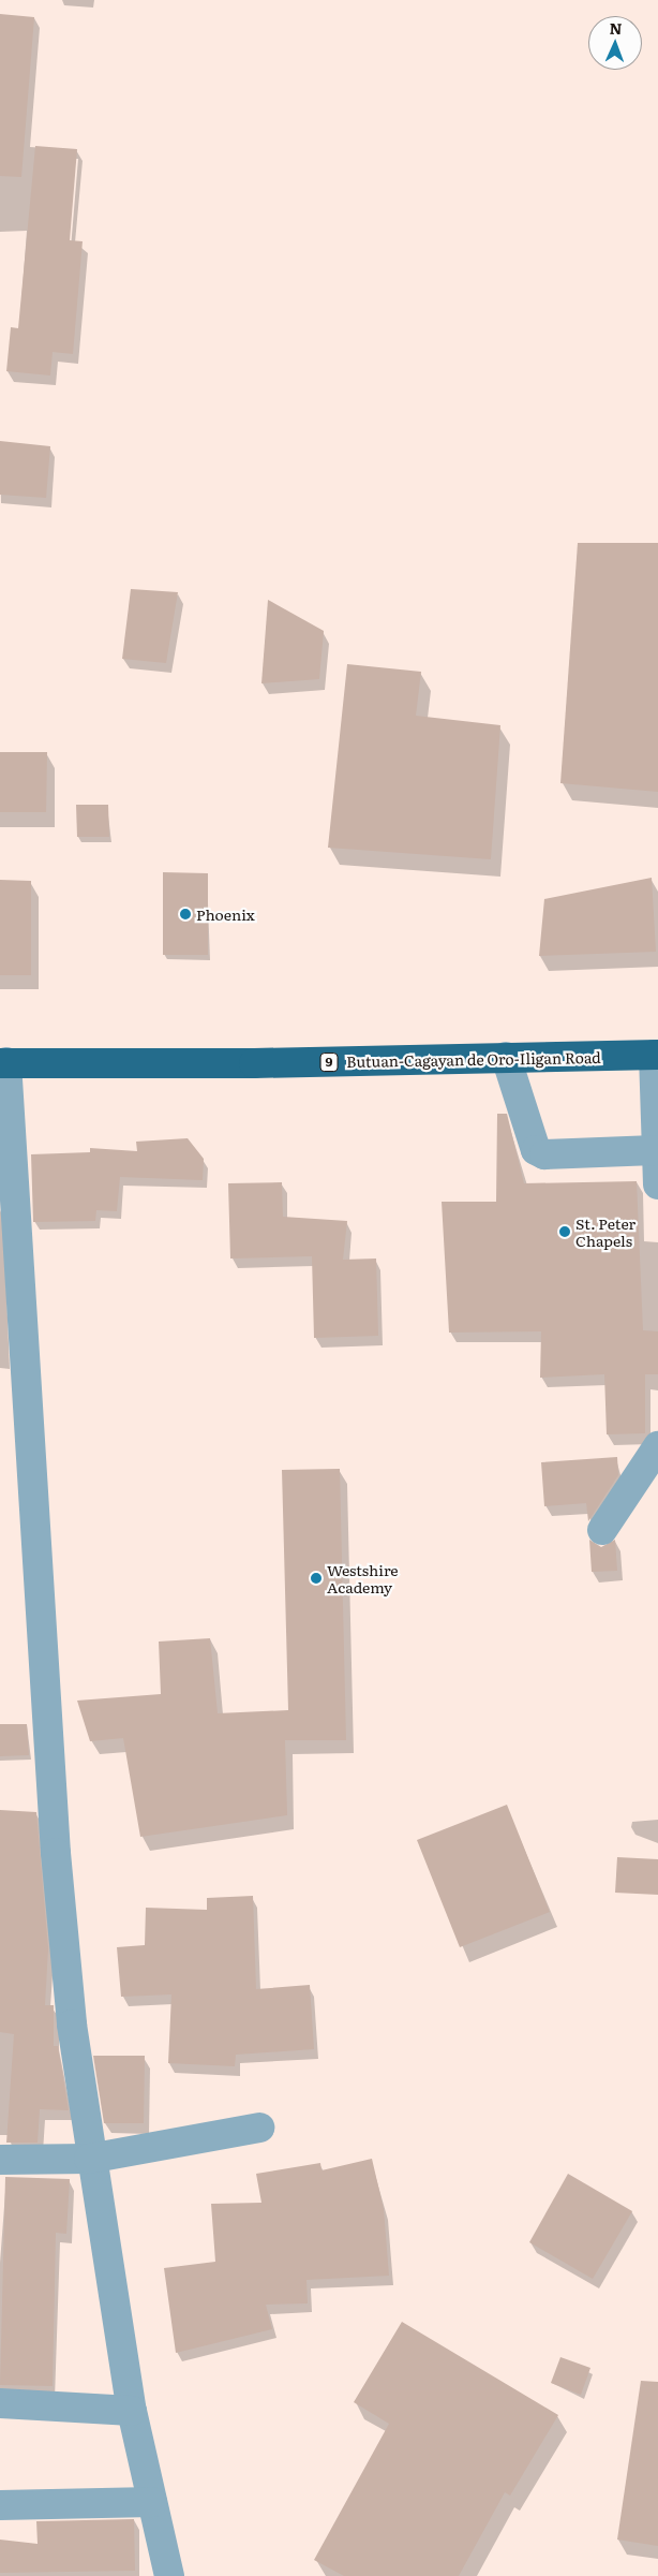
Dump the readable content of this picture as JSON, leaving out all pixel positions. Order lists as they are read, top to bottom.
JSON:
{
  "streets": {
    "highway": ["Butuan-Cagayan de Oro-Iligan Road", "9"]
  },
  "places": ["Phoenix", "St. Peter Chapels", "Westshire Academy"],
  "north": "top"
}
